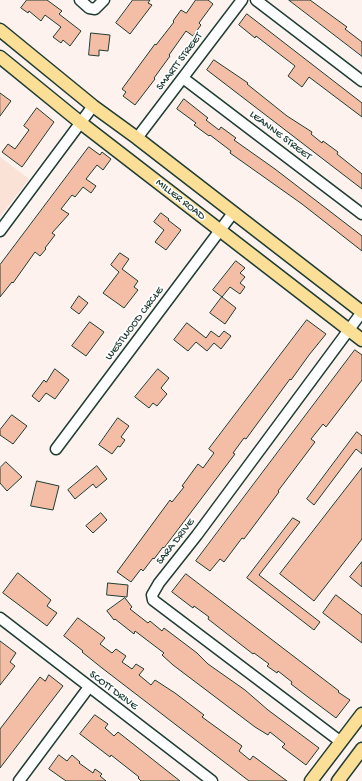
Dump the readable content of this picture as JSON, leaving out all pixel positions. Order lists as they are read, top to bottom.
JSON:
{
  "streets": {
    "main road": ["MILLER ROAD"],
    "street": [
      "SMARTT STREET",
      "LEANNE STREET",
      "WESTWOOD CIRCLE",
      "SARA DRIVE",
      "SCOTT DRIVE"
    ]
  },
  "crossings": [
    ["SMARTT STREET", "LEANNE STREET"],
    ["SMARTT STREET", "MILLER ROAD"],
    ["MILLER ROAD", "WESTWOOD CIRCLE"],
    ["MILLER ROAD", "SARA DRIVE"]
  ]
}
